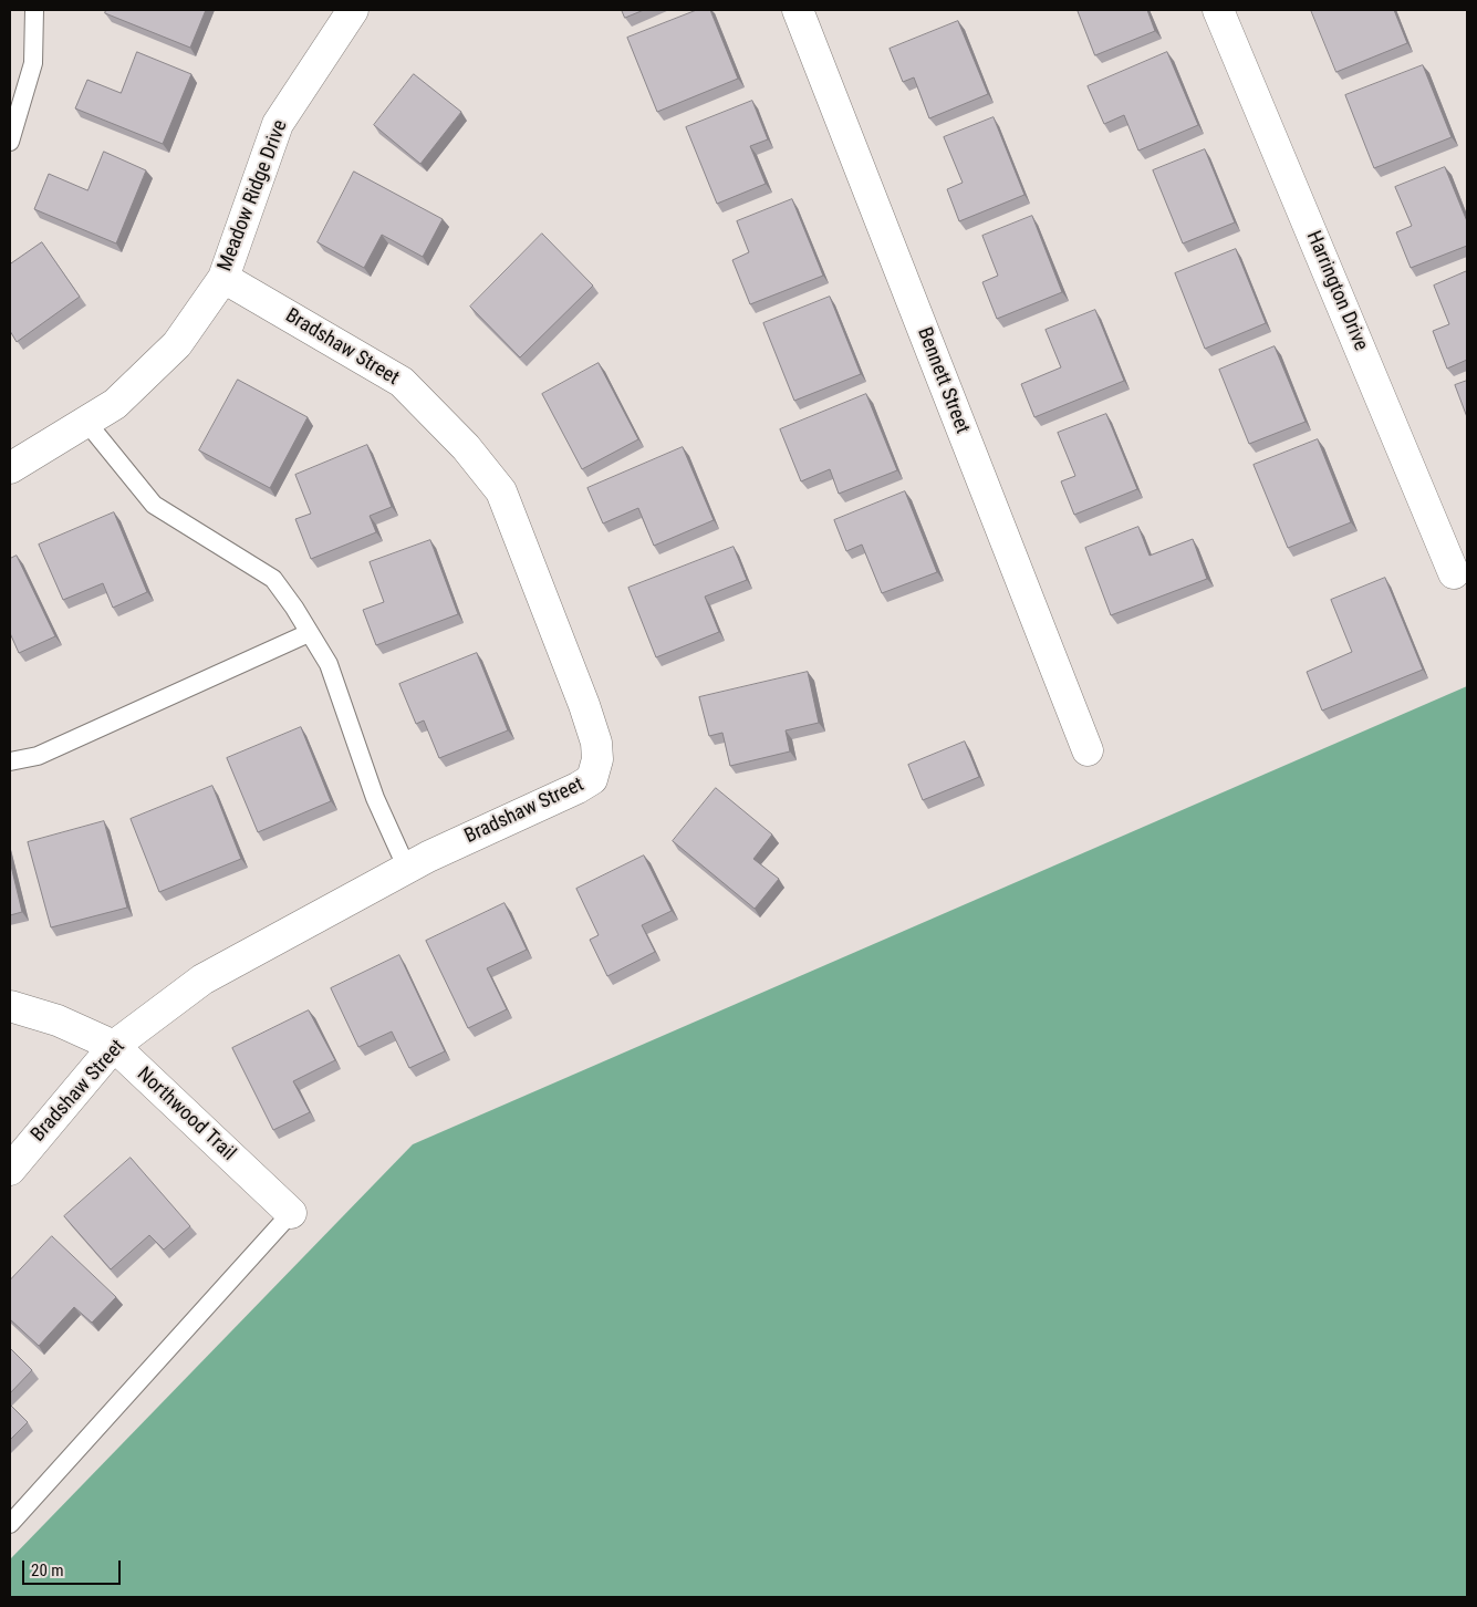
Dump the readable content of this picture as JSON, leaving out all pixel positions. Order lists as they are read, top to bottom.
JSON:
{
  "streets": {
    "street": [
      "Meadow Ridge Drive",
      "Harrington Drive",
      "Bradshaw Street",
      "Bennett Street",
      "Northwood Trail"
    ]
  },
  "crossings": [
    ["Meadow Ridge Drive", "Bradshaw Street"],
    ["Bradshaw Street", "Northwood Trail"]
  ],
  "scale_bar": "20 m"
}
